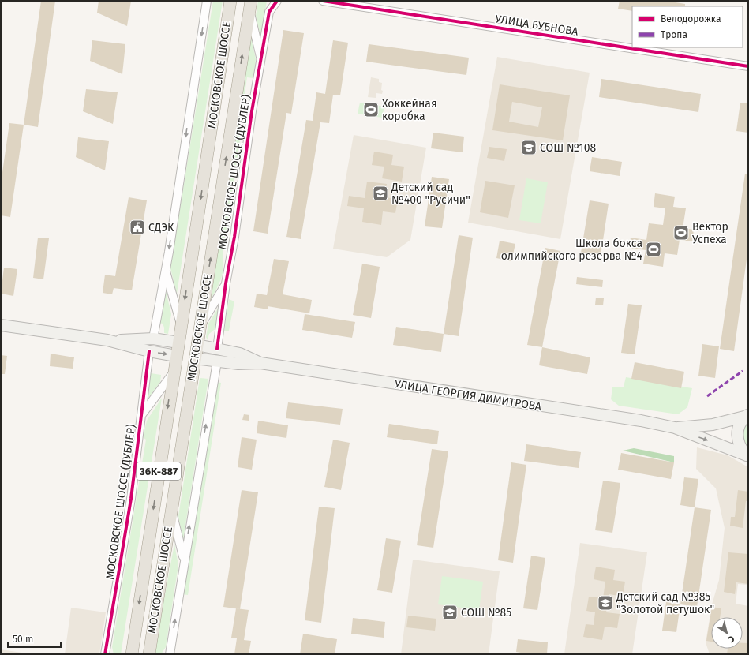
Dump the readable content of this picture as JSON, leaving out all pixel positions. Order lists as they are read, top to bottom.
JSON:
{
  "streets": {
    "main road": ["МОСКОВСКОЕ ШОССЕ", "УЛИЦА ГЕОРГИЯ ДИМИТРОВА", "36К-887"],
    "street": ["УЛИЦА БУБНОВА", "МОСКОВСКОЕ ШОССЕ (ДУБЛЕР)"]
  },
  "crossings": [
    ["МОСКОВСКОЕ ШОССЕ", "УЛИЦА ГЕОРГИЯ ДИМИТРОВА"],
    ["МОСКОВСКОЕ ШОССЕ (ДУБЛЕР)", "УЛИЦА ГЕОРГИЯ ДИМИТРОВА"]
  ],
  "places": {
    "sports": ["Хоккейная коробка", "Вектор Успеха", "Школа бокса олимпийского резерва №4"],
    "school or university": [
      "СОШ №108",
      "Детский сад №400 \"Русичи\"",
      "Детский сад №385 \"Золотой петушок\"",
      "СОШ №85"
    ],
    "public building": ["СДЭК"]
  },
  "legend": ["Велодорожка", "Тропа"],
  "scale_bar": "50 m",
  "north": "bottom right"
}
